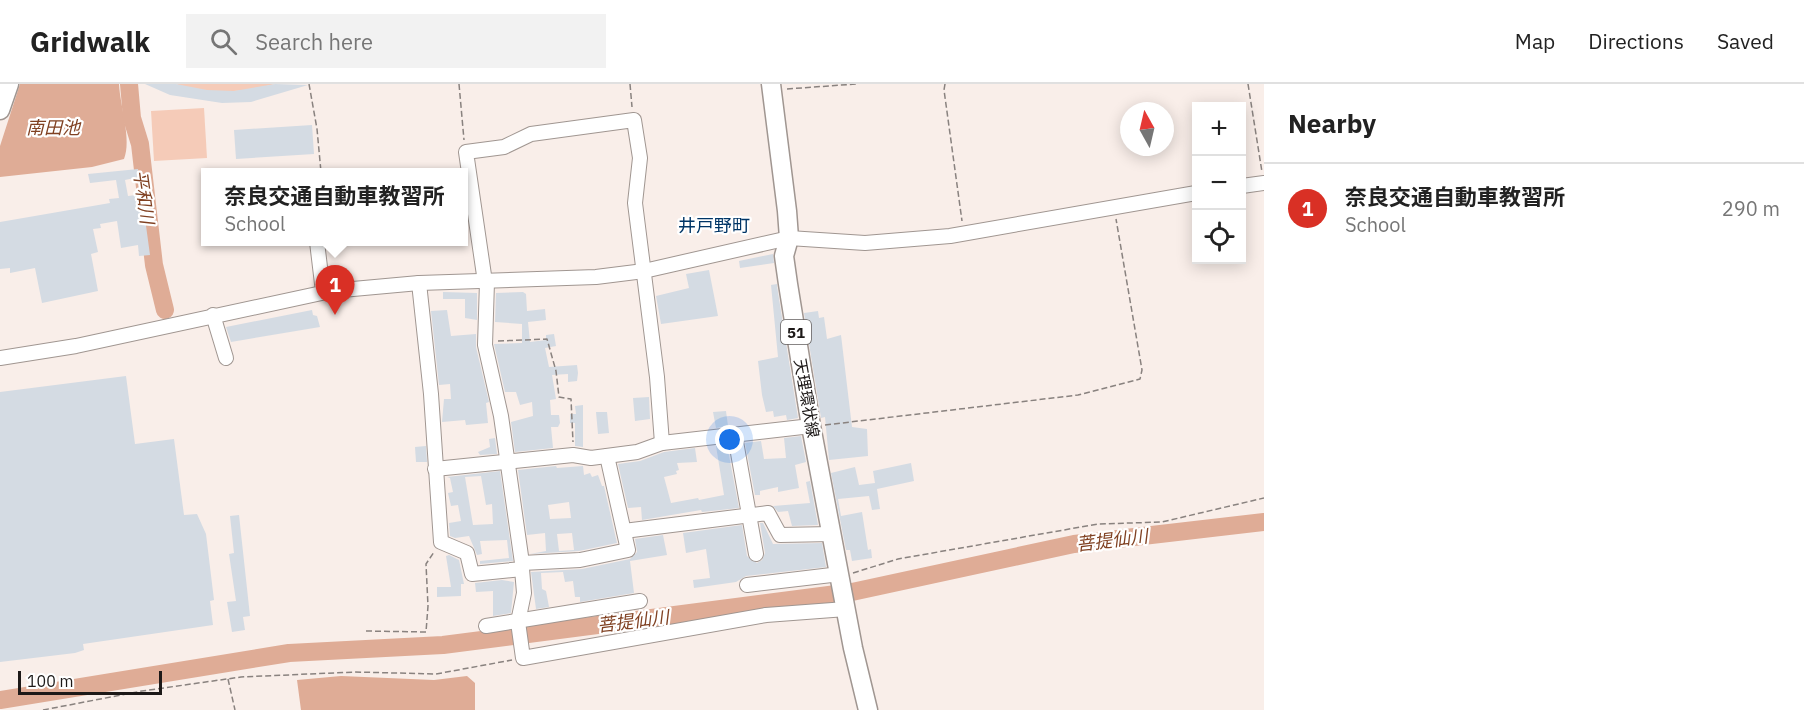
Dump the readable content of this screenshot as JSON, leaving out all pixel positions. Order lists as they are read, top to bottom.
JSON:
{
  "streets": {
    "main road": ["51", "天理環状線"]
  },
  "districts": ["井戸野町"],
  "water": ["南田池", "平和川", "菩提仙川"],
  "scale_bar": "100 m",
  "north": "top",
  "page": {
    "header": "Gridwalk",
    "search": "Search here",
    "nav": ["Map", "Directions", "Saved"],
    "heading": "Nearby",
    "map_buttons": ["+", "−"],
    "list": [
      {
        "mark": "1",
        "name": "奈良交通自動車教習所",
        "note": "School",
        "value": "290 m"
      }
    ],
    "popup": ["奈良交通自動車教習所", "School"],
    "pins": "1",
    "scale": "100 m"
  }
}
